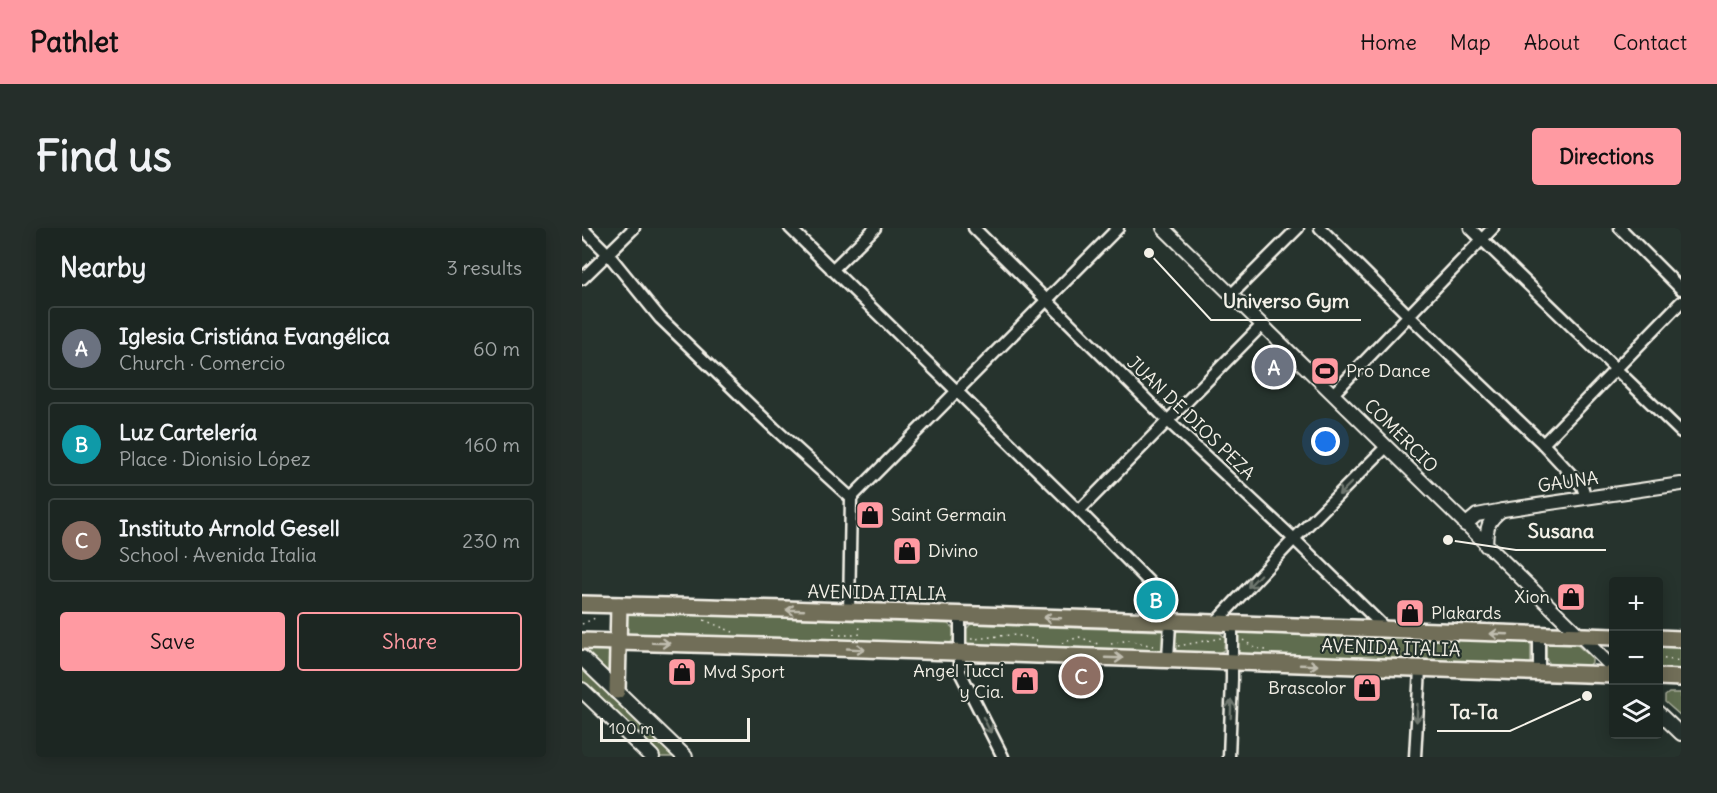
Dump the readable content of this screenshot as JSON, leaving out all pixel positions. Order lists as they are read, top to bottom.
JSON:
{
  "streets": {
    "main road": ["AVENIDA ITALIA"],
    "street": ["JUAN DE DIOS PEZA", "COMERCIO", "GAUNA"]
  },
  "crossings": [
    ["JUAN DE DIOS PEZA", "AVENIDA ITALIA"],
    ["COMERCIO", "GAUNA"],
    ["COMERCIO", "AVENIDA ITALIA"]
  ],
  "places": {
    "other": ["Universo Gym", "Susana", "Ta-Ta"],
    "sports": ["Pro Dance"],
    "shop": [
      "Saint Germain",
      "Divino",
      "Xion",
      "Plakards",
      "Mvd Sport",
      "Angel Tucci y Cia.",
      "Brascolor"
    ]
  },
  "scale_bar": "100 m",
  "page": {
    "header": "Pathlet",
    "nav": [
      "Home",
      "Map",
      "About",
      "Contact"
    ],
    "buttons": [
      "Directions",
      ["Save", "Share"]
    ],
    "title": "Find us",
    "heading": ["Nearby", "3 results"],
    "list": [
      {
        "mark": "A",
        "name": "Iglesia Cristiána Evangélica",
        "note": "Church · Comercio",
        "value": "60 m"
      },
      {
        "mark": "B",
        "name": "Luz Cartelería",
        "note": "Place · Dionisio López",
        "value": "160 m"
      },
      {
        "mark": "C",
        "name": "Instituto Arnold Gesell",
        "note": "School · Avenida Italia",
        "value": "230 m"
      }
    ],
    "pins": ["A", "B", "C"],
    "map_buttons": ["+", "−"],
    "scale": "100 m"
  }
}
